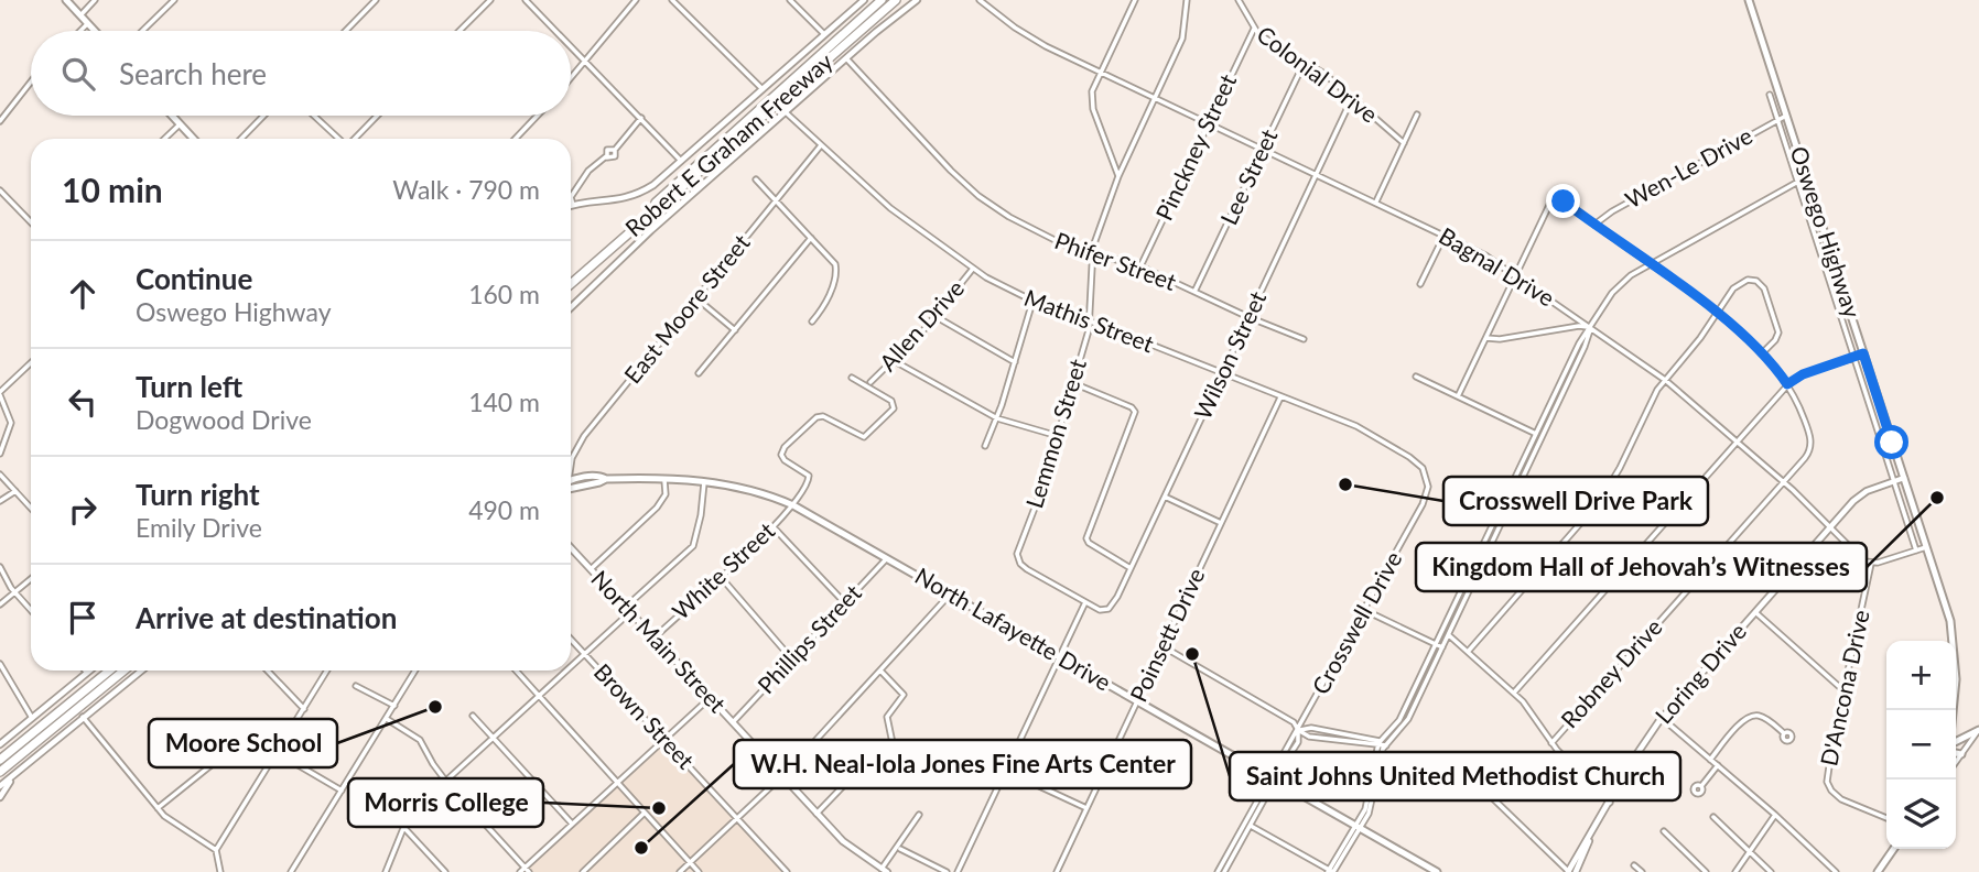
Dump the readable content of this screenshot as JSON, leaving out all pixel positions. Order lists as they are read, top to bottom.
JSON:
{
  "streets": {
    "highway": ["Robert E Graham Freeway"],
    "main road": ["Oswego Highway", "North Lafayette Drive"],
    "street": [
      "Colonial Drive",
      "Pinckney Street",
      "Wen-Le Drive",
      "Lee Street",
      "Phifer Street",
      "Bagnal Drive",
      "East Moore Street",
      "Mathis Street",
      "Allen Drive",
      "Wilson Street",
      "Lemmon Street",
      "White Street",
      "Crosswell Drive",
      "Poinsett Drive",
      "Phillips Street",
      "North Main Street",
      "Robney Drive",
      "Loring Drive",
      "D'Ancona Drive",
      "Brown Street"
    ]
  },
  "crossings": [
    ["Colonial Drive", "Pinckney Street"],
    ["Colonial Drive", "Lee Street"],
    ["Colonial Drive", "Wilson Street"],
    ["Pinckney Street", "Phifer Street"],
    ["Pinckney Street", "Bagnal Drive"],
    ["Wen-Le Drive", "Oswego Highway"],
    ["Lee Street", "Phifer Street"],
    ["Lee Street", "Bagnal Drive"],
    ["Oswego Highway", "Loring Drive"],
    ["Phifer Street", "Wilson Street"],
    ["Phifer Street", "Lemmon Street"],
    ["Bagnal Drive", "Wilson Street"],
    ["Bagnal Drive", "Lemmon Street"],
    ["Bagnal Drive", "Robney Drive"],
    ["Bagnal Drive", "Loring Drive"],
    ["Bagnal Drive", "D'Ancona Drive"],
    ["East Moore Street", "Mathis Street"],
    ["Mathis Street", "Allen Drive"],
    ["Mathis Street", "Wilson Street"],
    ["Mathis Street", "Lemmon Street"],
    ["Mathis Street", "Crosswell Drive"],
    ["Mathis Street", "Poinsett Drive"],
    ["Wilson Street", "Lemmon Street"],
    ["White Street", "North Lafayette Drive"],
    ["White Street", "North Main Street"],
    ["Crosswell Drive", "North Lafayette Drive"],
    ["North Lafayette Drive", "Poinsett Drive"],
    ["North Lafayette Drive", "Phillips Street"],
    ["Phillips Street", "North Main Street"]
  ],
  "places": [
    "Crosswell Drive Park",
    "Kingdom Hall of Jehovah’s Witnesses",
    "Saint Johns United Methodist Church",
    "Moore School",
    "Morris College",
    "W.H. Neal-Iola Jones Fine Arts Center"
  ],
  "page": {
    "search": "Search here",
    "heading": ["10 min", "Walk · 790 m"],
    "list": [
      ["Continue", "Oswego Highway", "160 m"],
      ["Turn left", "Dogwood Drive", "140 m"],
      ["Turn right", "Emily Drive", "490 m"],
      "Arrive at destination"
    ],
    "map_buttons": ["+", "−"]
  }
}
